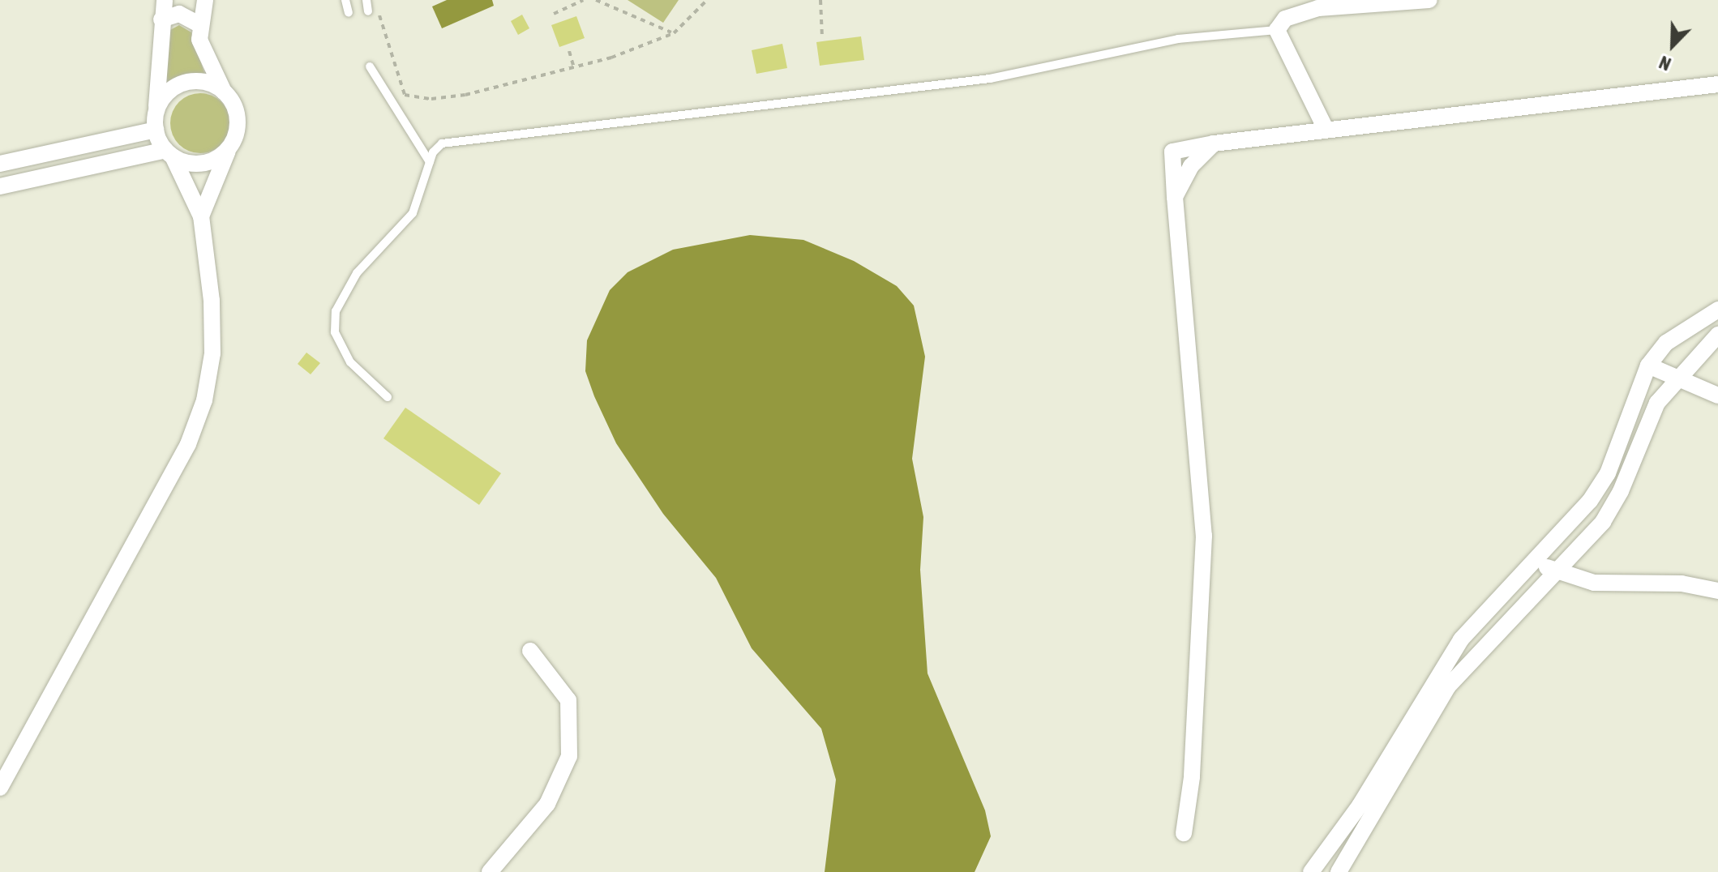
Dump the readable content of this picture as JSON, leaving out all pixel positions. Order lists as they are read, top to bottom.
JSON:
{
  "north": "bottom left"
}
